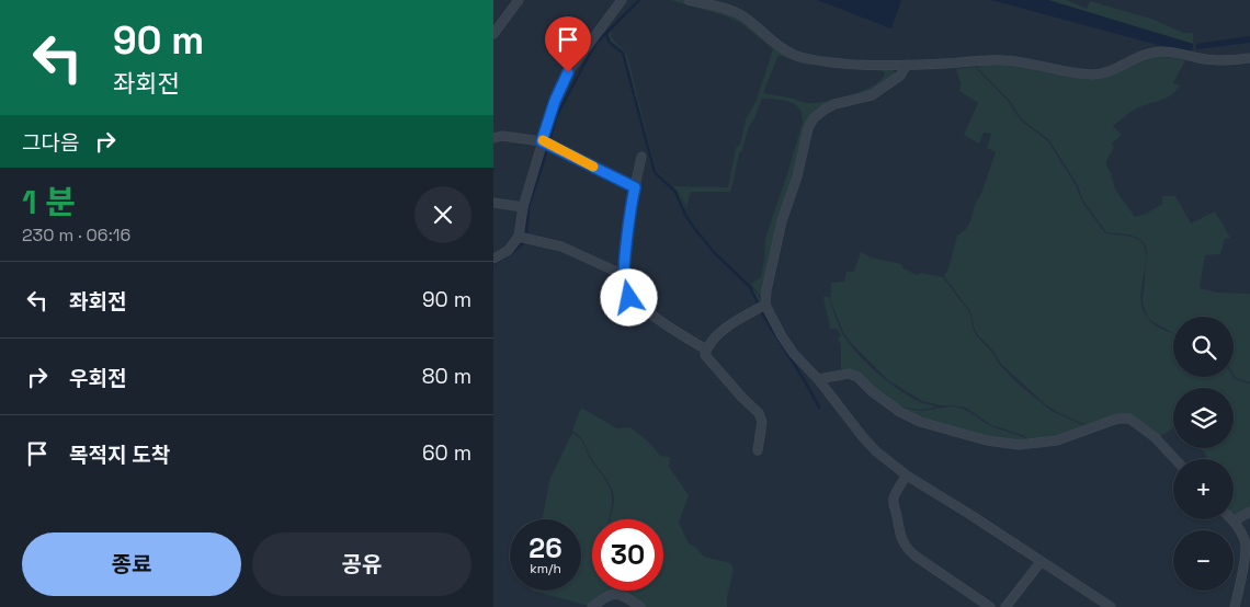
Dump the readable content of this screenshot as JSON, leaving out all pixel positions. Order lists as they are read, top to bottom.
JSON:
{
  "page": {
    "turn": ["90 m", "좌회전"],
    "then": "그다음",
    "heading": ["1 분", "230 m · 06:16"],
    "list": [
      {
        "name": "좌회전",
        "value": "90 m"
      },
      {
        "name": "우회전",
        "value": "80 m"
      },
      {
        "name": "목적지 도착",
        "value": "60 m"
      }
    ],
    "map_buttons": ["+", "−"],
    "speed": "26 km/h",
    "limit": "30",
    "buttons": ["종료", "공유"]
  }
}
